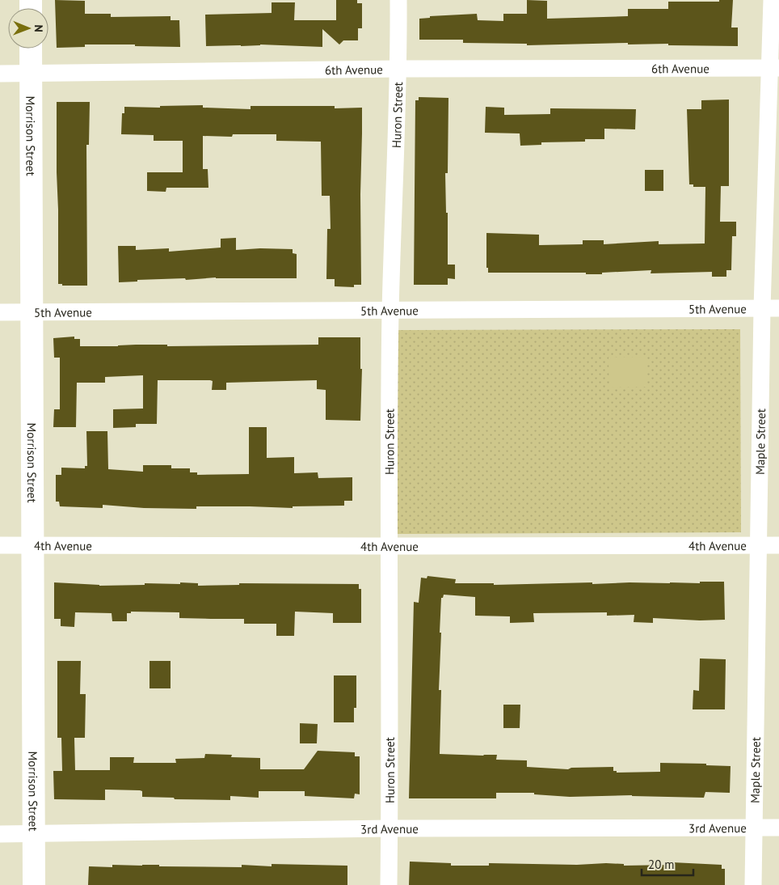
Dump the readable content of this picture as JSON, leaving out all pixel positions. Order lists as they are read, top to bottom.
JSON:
{
  "streets": {
    "street": [
      "6th Avenue",
      "Huron Street",
      "Morrison Street",
      "5th Avenue",
      "Maple Street",
      "4th Avenue",
      "3rd Avenue"
    ]
  },
  "crossings": [
    ["6th Avenue", "Huron Street"],
    ["6th Avenue", "Morrison Street"],
    ["6th Avenue", "Maple Street"],
    ["Huron Street", "5th Avenue"],
    ["Huron Street", "4th Avenue"],
    ["Huron Street", "3rd Avenue"],
    ["Morrison Street", "5th Avenue"],
    ["Morrison Street", "4th Avenue"],
    ["Morrison Street", "3rd Avenue"],
    ["5th Avenue", "Maple Street"],
    ["Maple Street", "4th Avenue"],
    ["Maple Street", "3rd Avenue"]
  ],
  "scale_bar": "20 m",
  "north": "right"
}
